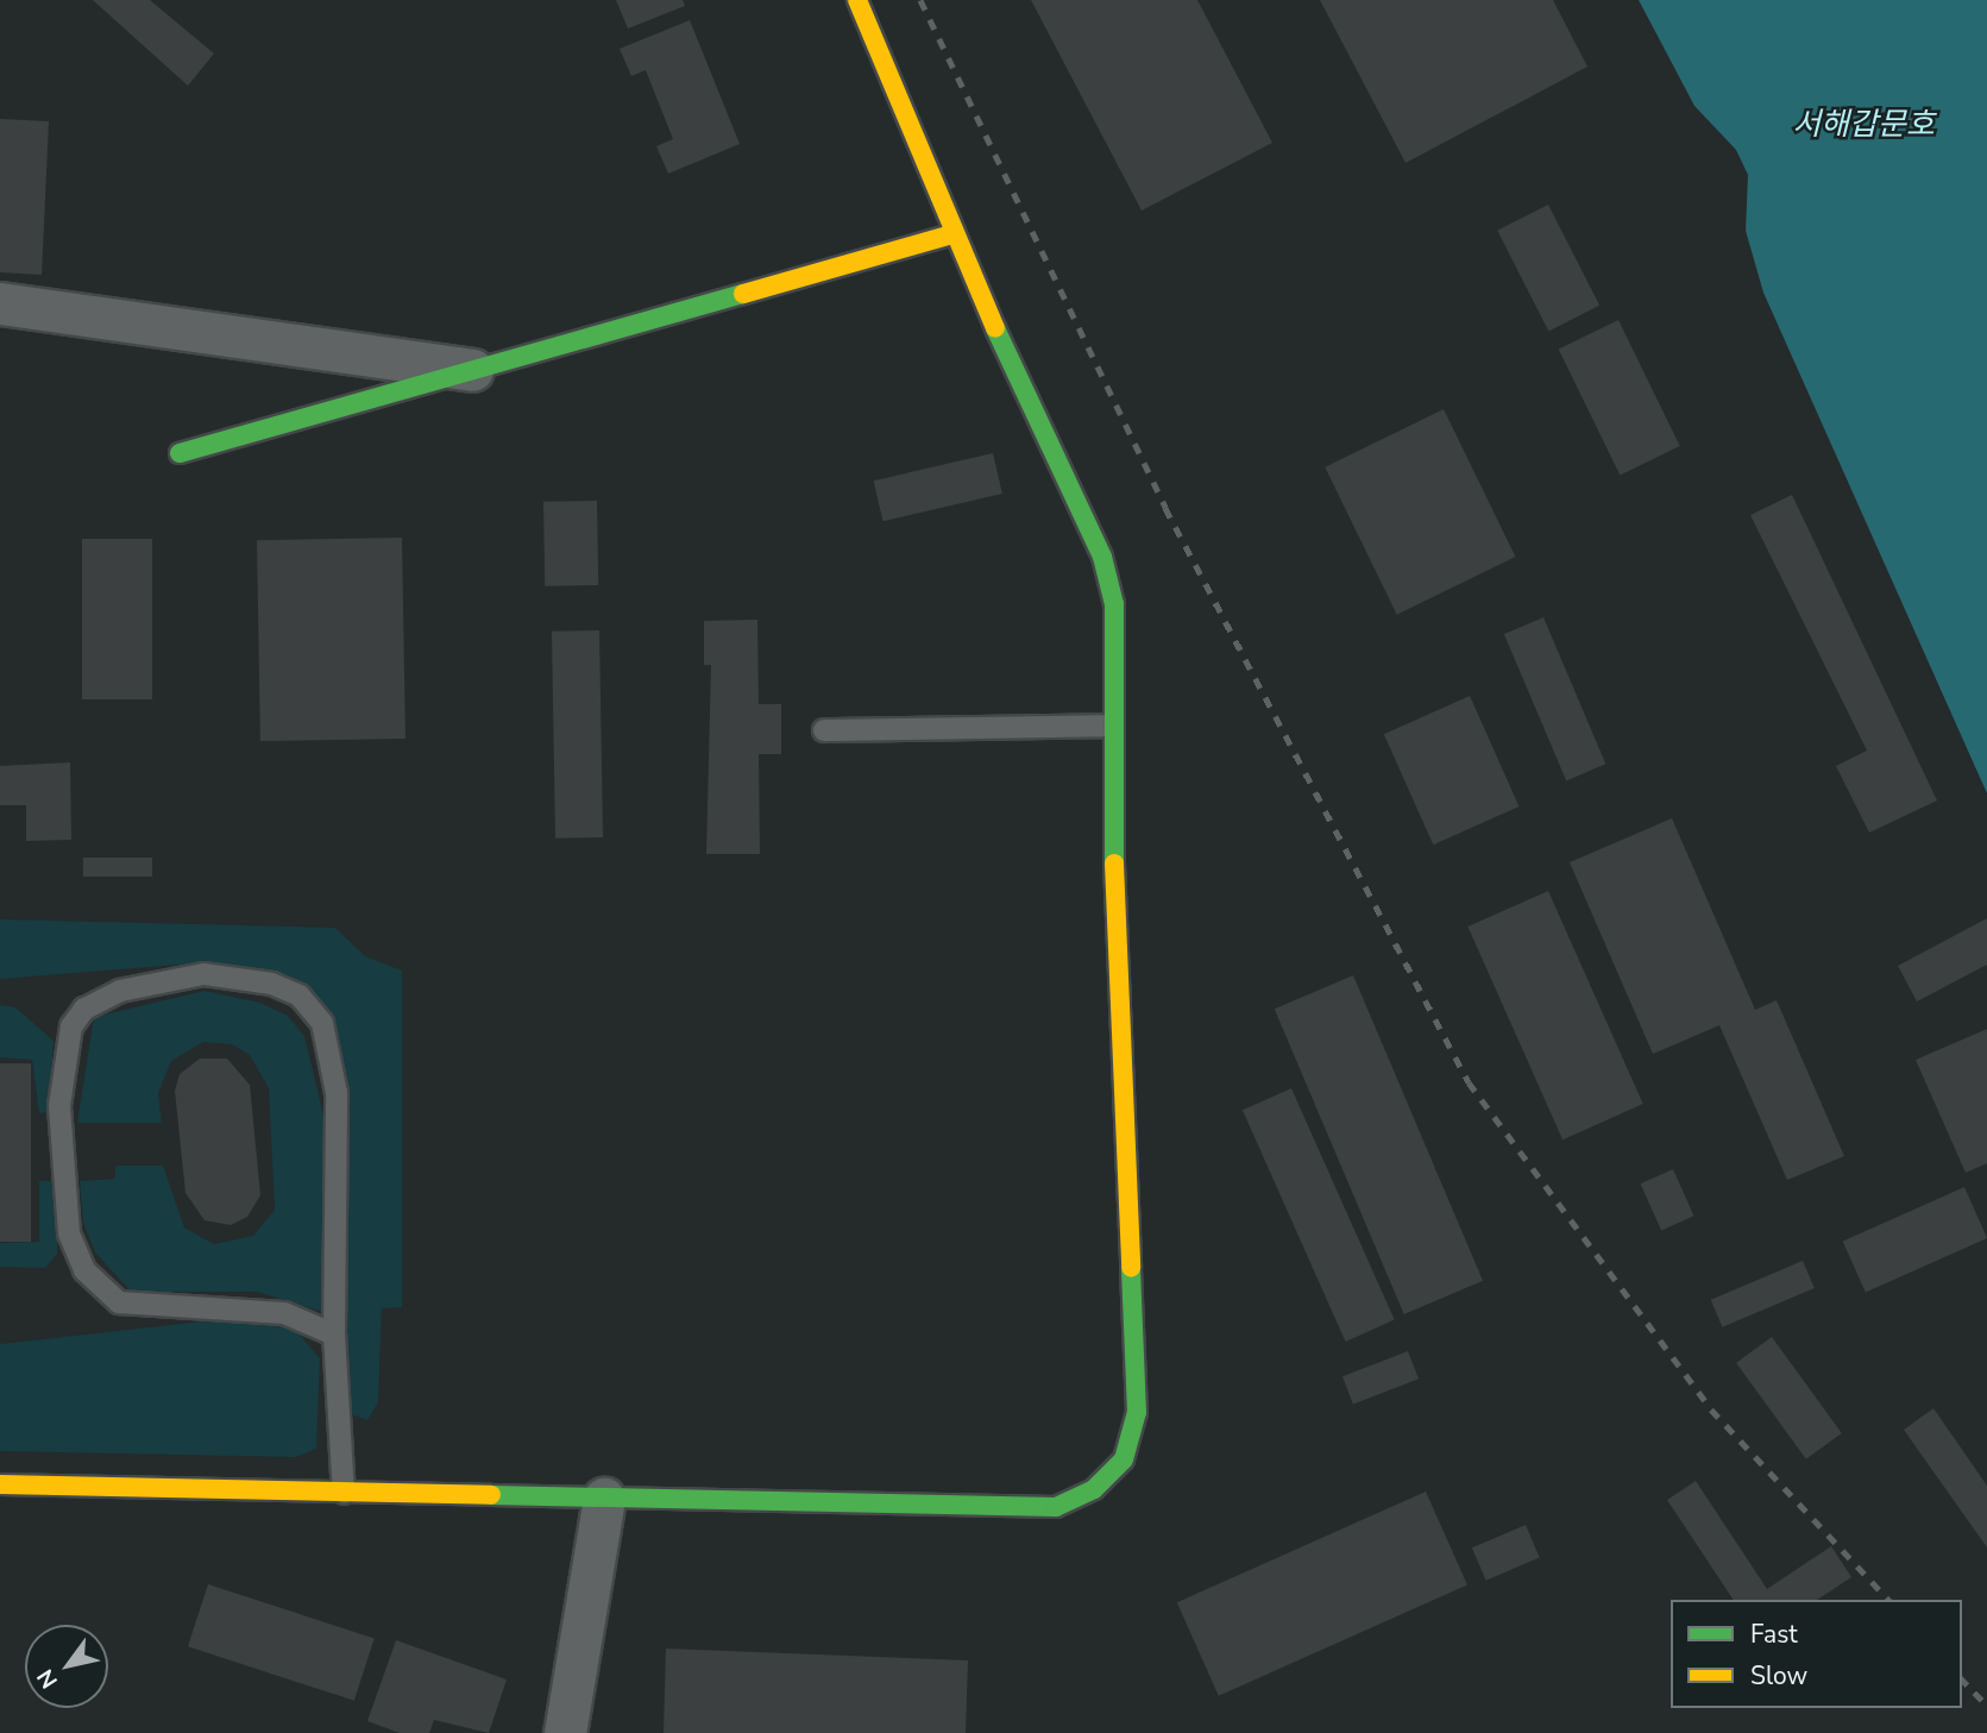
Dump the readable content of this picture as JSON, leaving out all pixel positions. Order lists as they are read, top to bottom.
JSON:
{
  "water": ["서해갑문호"],
  "legend": ["Fast", "Slow"],
  "north": "bottom left"
}
